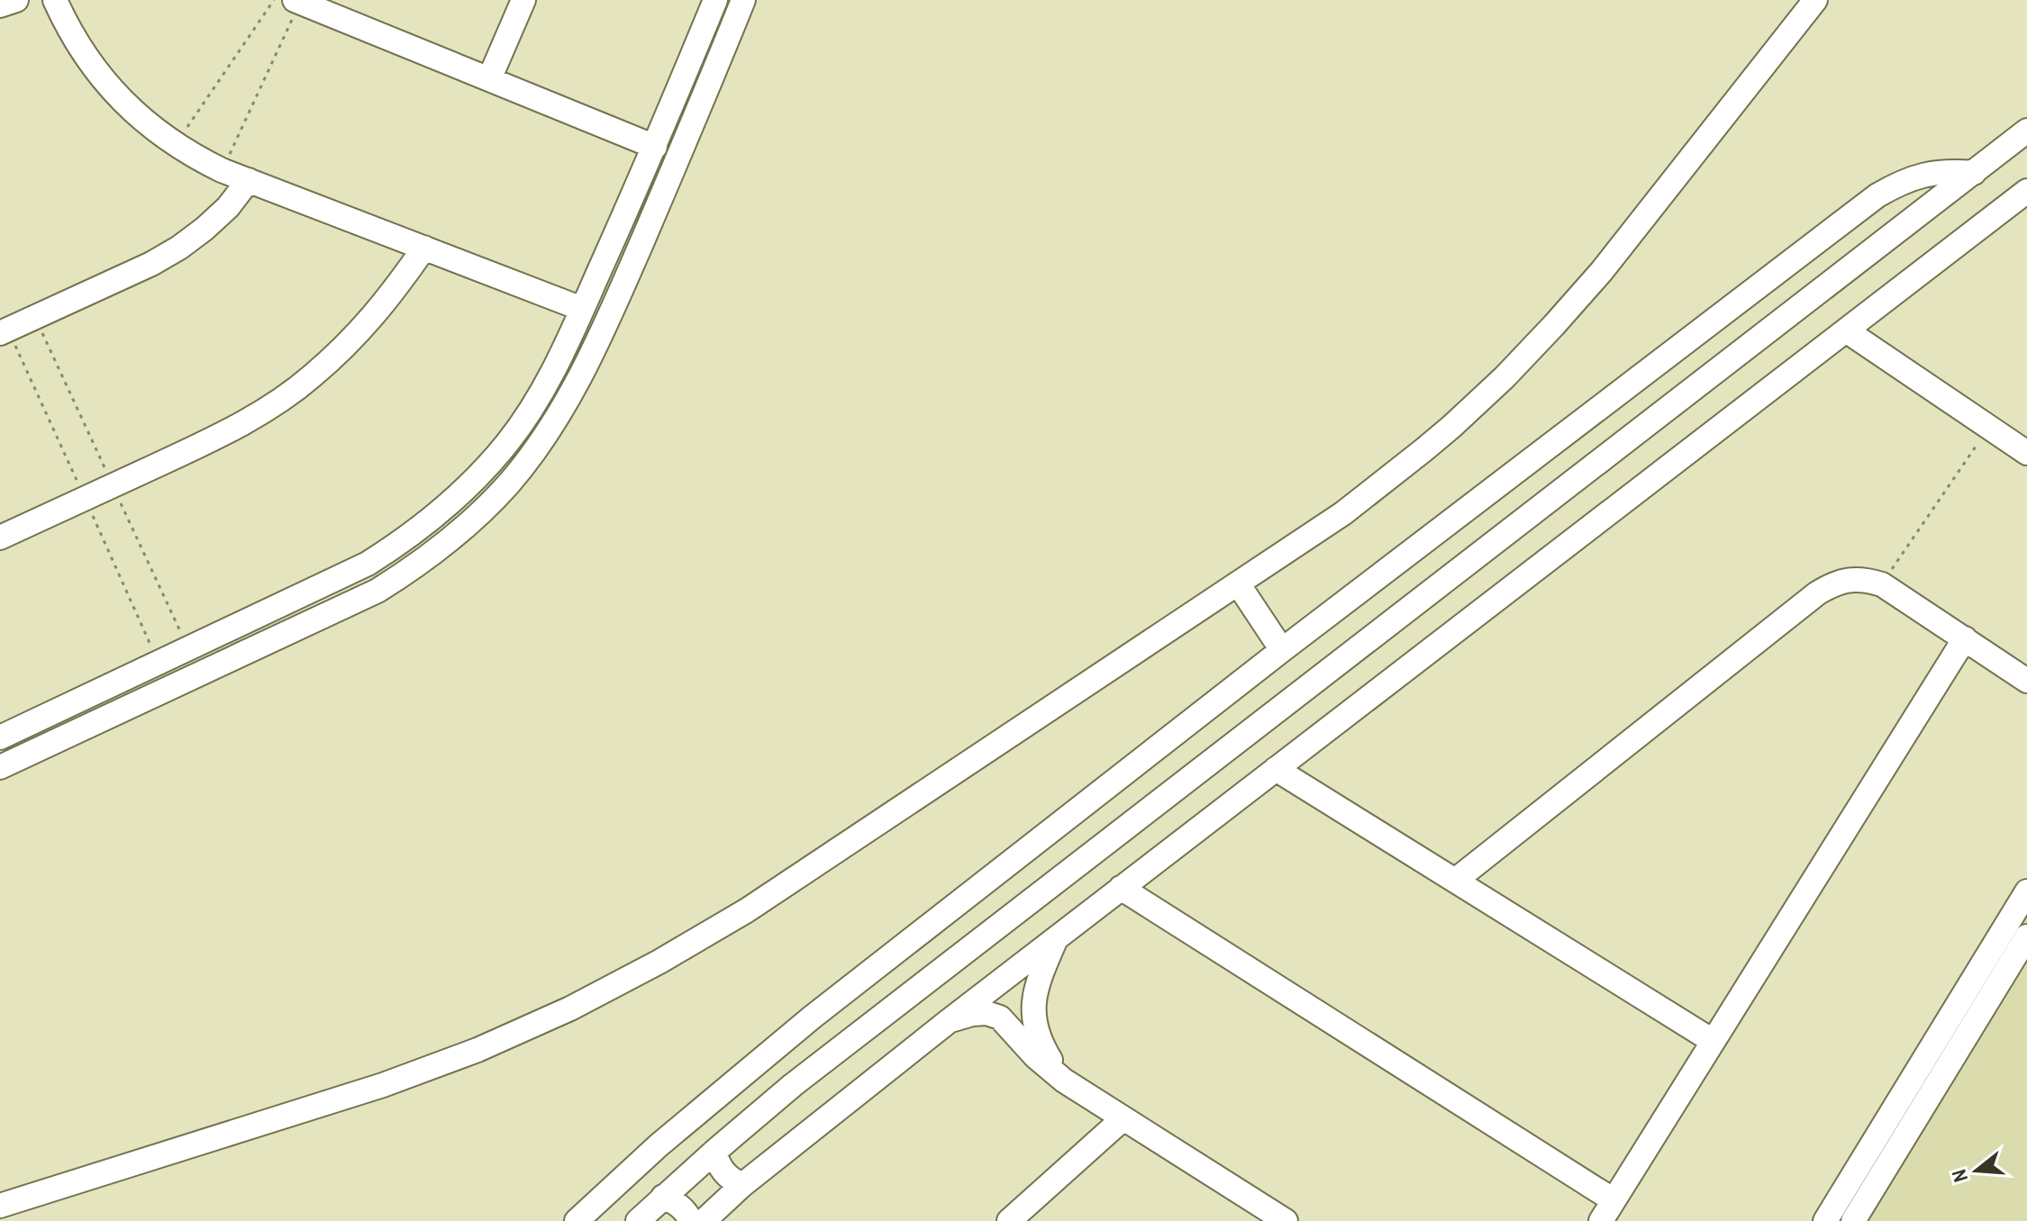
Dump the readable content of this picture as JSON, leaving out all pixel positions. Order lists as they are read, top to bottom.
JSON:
{
  "north": "left"
}
